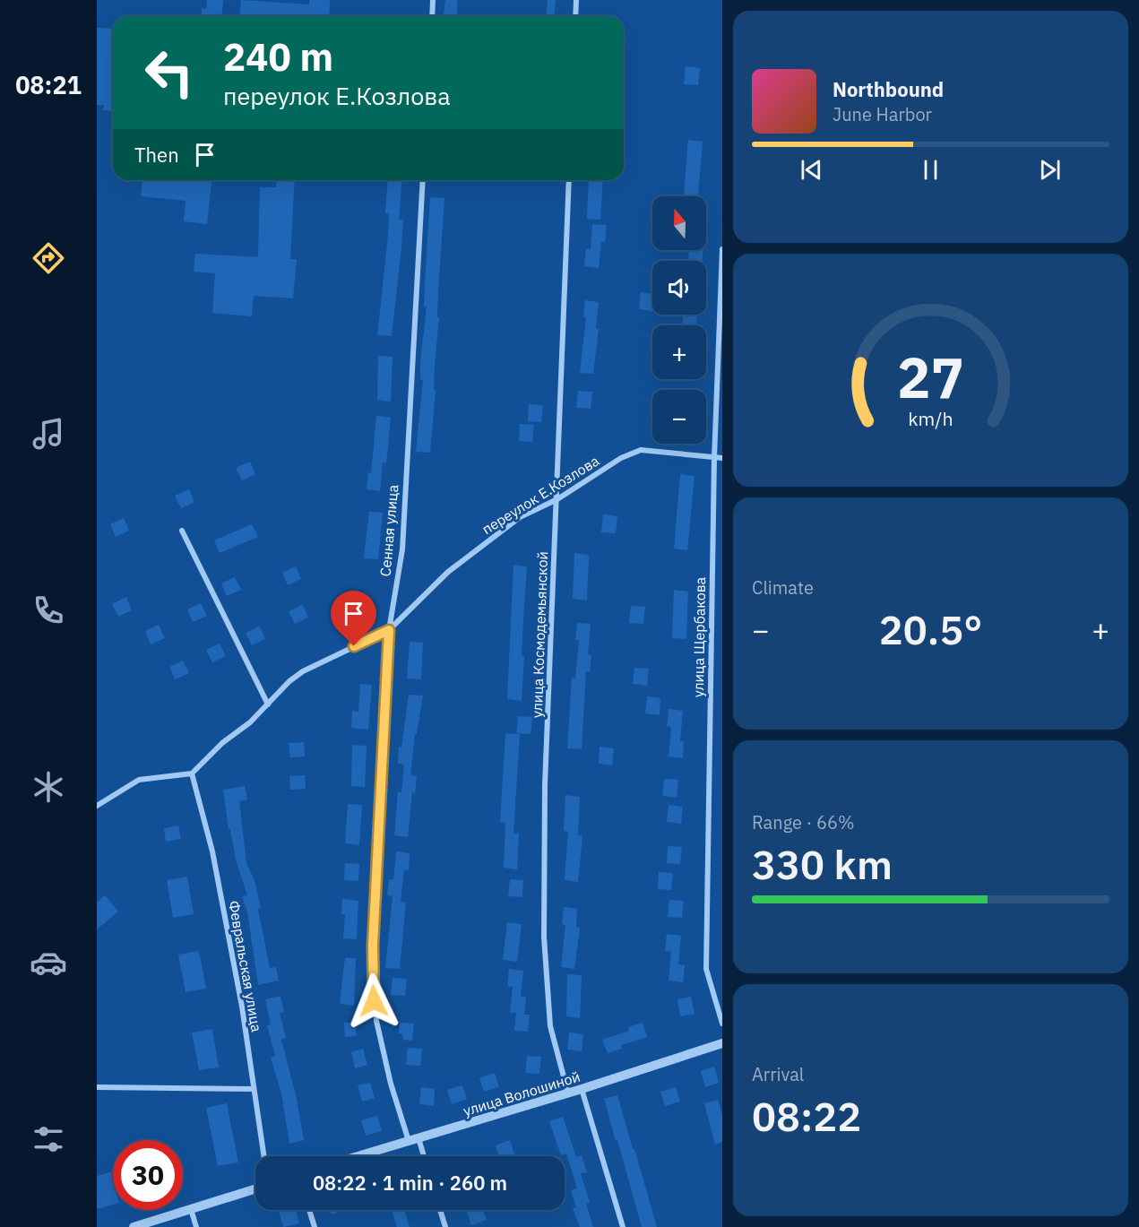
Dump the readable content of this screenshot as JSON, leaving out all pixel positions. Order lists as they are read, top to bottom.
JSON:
{
  "streets": {
    "street": [
      "переулок Е.Козлова",
      "Сенная улица",
      "улица Космодемьянской",
      "улица Щербакова",
      "Февральская улица",
      "улица Волошиной"
    ]
  },
  "crossings": [
    ["переулок Е.Козлова", "Сенная улица"],
    ["переулок Е.Козлова", "улица Космодемьянской"],
    ["переулок Е.Козлова", "улица Щербакова"],
    ["переулок Е.Козлова", "Февральская улица"],
    ["Сенная улица", "улица Волошиной"],
    ["улица Космодемьянской", "улица Волошиной"]
  ],
  "north": "top",
  "page": {
    "tabs": "08:21",
    "turn": ["240 m", "переулок Е.Козлова"],
    "song": ["Northbound", "June Harbor"],
    "then": "Then",
    "map_buttons": ["+", "−"],
    "tile": [
      "Climate",
      ["Range · 66%", "330 km"],
      ["Arrival", "08:22"]
    ],
    "heat": ["−", "20.5°", "+"],
    "limit": "30",
    "trip": "08:22 · 1 min · 260 m",
    "gauge": ["27", "km/h"]
  }
}
